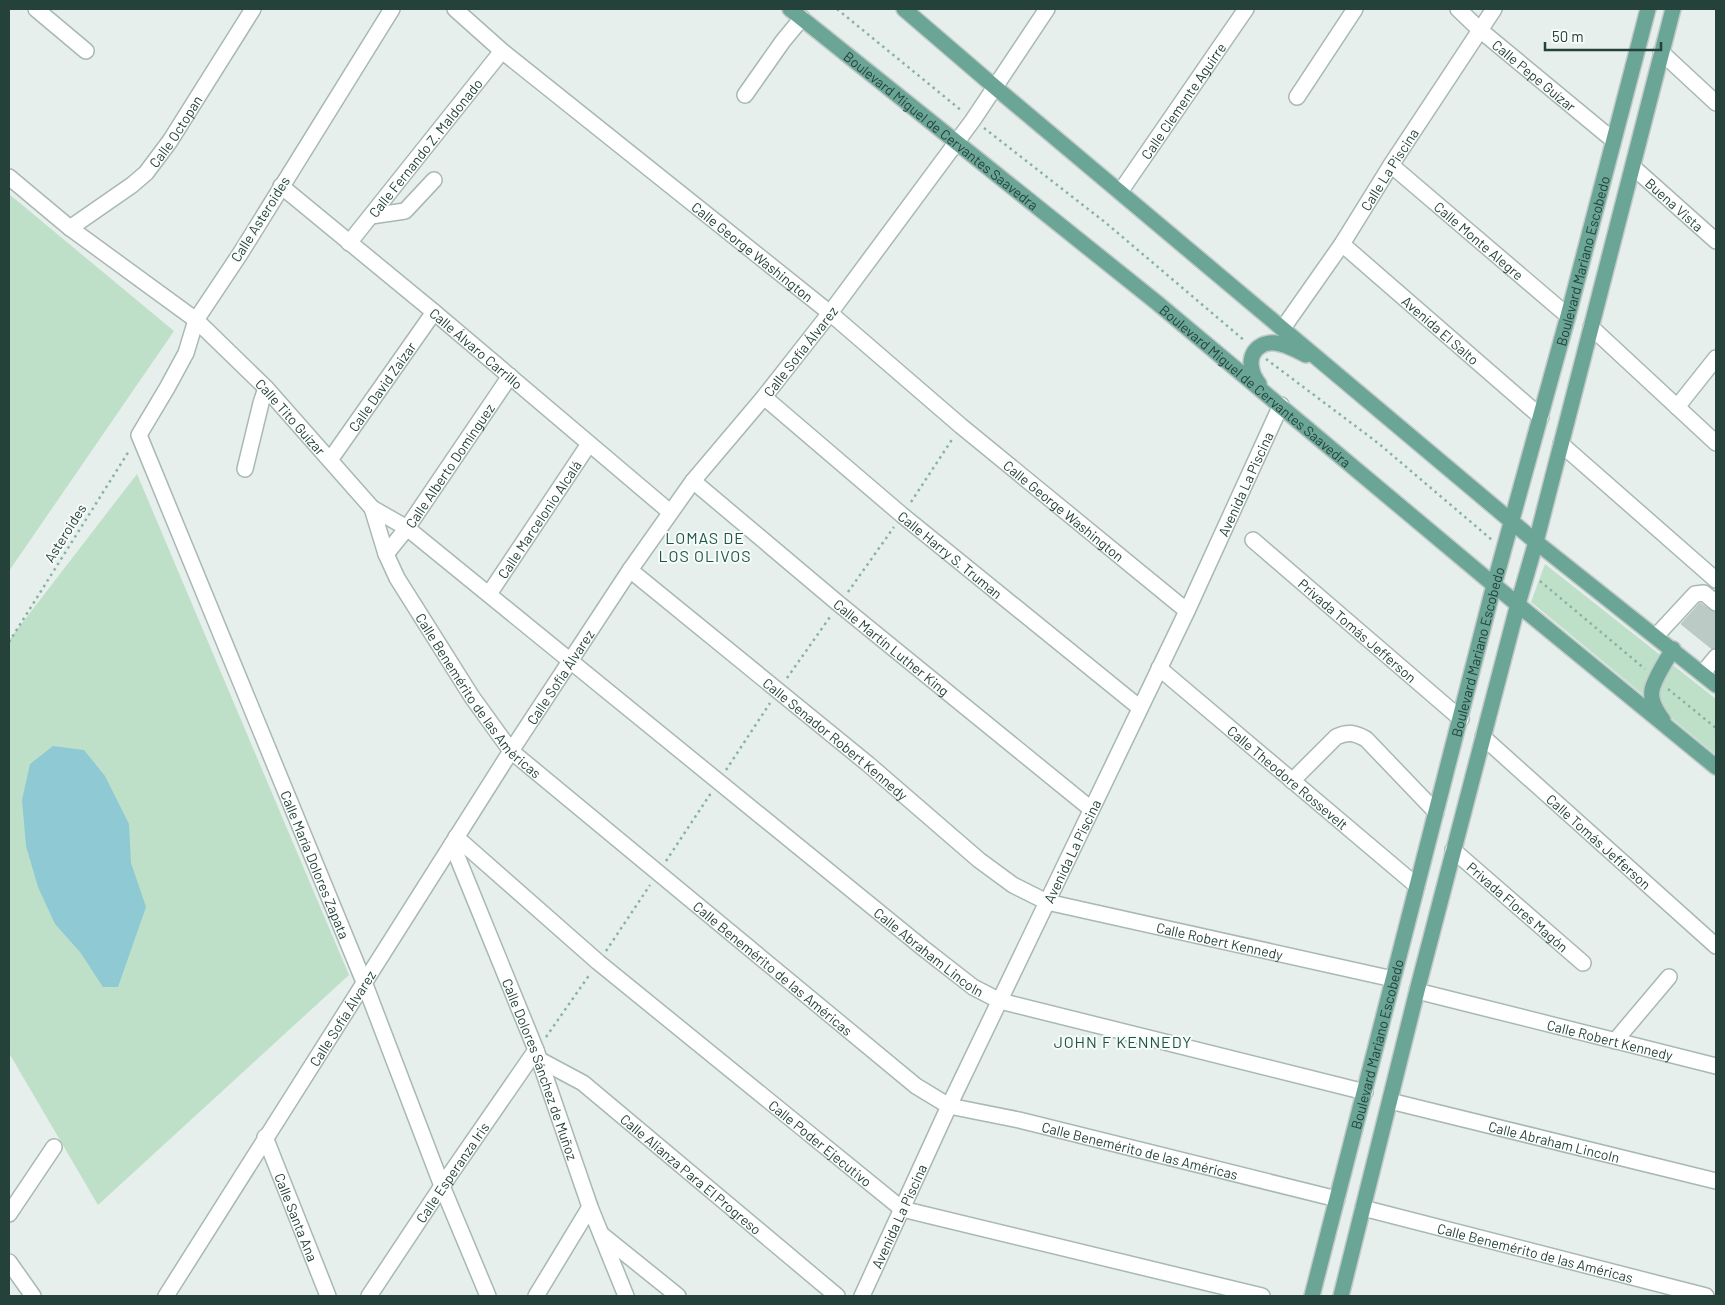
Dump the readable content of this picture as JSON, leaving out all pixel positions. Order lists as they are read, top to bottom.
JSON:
{
  "streets": {
    "main road": ["Boulevard Miguel de Cervantes Saavedra", "Boulevard Mariano Escobedo"],
    "street": [
      "Calle Pepe Guízar",
      "Calle Clemente Aguirre",
      "Calle Octopan",
      "Calle Fernando Z. Maldonado",
      "Calle La Piscina",
      "Buena Vista",
      "Calle Asteroides",
      "Calle Monte Alegre",
      "Calle George Washington",
      "Avenida El Salto",
      "Calle Álvaro Carrillo",
      "Calle Sofía Álvarez",
      "Calle David Zaizar",
      "Calle Tito Guízar",
      "Calle Alberto Domínguez",
      "Avenida La Piscina",
      "Calle Marcelonio Alcalá",
      "Calle Harry S. Truman",
      "Privada Tomás Jefferson",
      "Calle Martín Luther King",
      "Calle Benemérito de las Américas",
      "Calle Senador Robert Kennedy",
      "Calle Theodore Rossevelt",
      "Calle Tomás Jefferson",
      "Calle María Dolores Zapata",
      "Privada Flores Magón",
      "Calle Robert Kennedy",
      "Calle Abraham Lincoln",
      "Calle Dolores Sánchez de Muñoz",
      "Calle Poder Ejecutivo",
      "Calle Esperanza Iris",
      "Calle Alianza Para El Progreso",
      "Calle Santa Ana"
    ],
    "path": ["Asteroides"]
  },
  "crossings": [
    ["Calle Pepe Guízar", "Calle La Piscina"],
    ["Calle Pepe Guízar", "Boulevard Mariano Escobedo"],
    ["Boulevard Miguel de Cervantes Saavedra", "Boulevard Mariano Escobedo"],
    ["Boulevard Miguel de Cervantes Saavedra", "Calle Sofía Álvarez"],
    ["Boulevard Miguel de Cervantes Saavedra", "Avenida La Piscina"],
    ["Calle Octopan", "Calle Tito Guízar"],
    ["Calle Fernando Z. Maldonado", "Calle George Washington"],
    ["Calle Fernando Z. Maldonado", "Calle Álvaro Carrillo"],
    ["Calle La Piscina", "Calle Monte Alegre"],
    ["Calle La Piscina", "Avenida El Salto"],
    ["Buena Vista", "Boulevard Mariano Escobedo"],
    ["Calle Asteroides", "Calle Álvaro Carrillo"],
    ["Calle Asteroides", "Calle Tito Guízar"],
    ["Calle Asteroides", "Asteroides"],
    ["Calle Asteroides", "Calle María Dolores Zapata"],
    ["Calle Monte Alegre", "Boulevard Mariano Escobedo"],
    ["Calle George Washington", "Calle Sofía Álvarez"],
    ["Calle George Washington", "Avenida La Piscina"],
    ["Boulevard Mariano Escobedo", "Avenida El Salto"],
    ["Boulevard Mariano Escobedo", "Privada Tomás Jefferson"],
    ["Boulevard Mariano Escobedo", "Calle Benemérito de las Américas"],
    ["Boulevard Mariano Escobedo", "Calle Theodore Rossevelt"],
    ["Boulevard Mariano Escobedo", "Calle Tomás Jefferson"],
    ["Boulevard Mariano Escobedo", "Privada Flores Magón"],
    ["Boulevard Mariano Escobedo", "Calle Robert Kennedy"],
    ["Boulevard Mariano Escobedo", "Calle Abraham Lincoln"],
    ["Calle Álvaro Carrillo", "Calle Sofía Álvarez"],
    ["Calle Álvaro Carrillo", "Calle David Zaizar"],
    ["Calle Álvaro Carrillo", "Calle Alberto Domínguez"],
    ["Calle Álvaro Carrillo", "Calle Marcelonio Alcalá"],
    ["Calle Sofía Álvarez", "Calle Tito Guízar"],
    ["Calle Sofía Álvarez", "Calle Harry S. Truman"],
    ["Calle Sofía Álvarez", "Calle Martín Luther King"],
    ["Calle Sofía Álvarez", "Calle Benemérito de las Américas"],
    ["Calle Sofía Álvarez", "Calle Senador Robert Kennedy"],
    ["Calle Sofía Álvarez", "Calle María Dolores Zapata"],
    ["Calle Sofía Álvarez", "Calle Abraham Lincoln"],
    ["Calle Sofía Álvarez", "Calle Dolores Sánchez de Muñoz"],
    ["Calle Sofía Álvarez", "Calle Poder Ejecutivo"],
    ["Calle Sofía Álvarez", "Calle Santa Ana"],
    ["Calle David Zaizar", "Calle Tito Guízar"],
    ["Calle Tito Guízar", "Calle Alberto Domínguez"],
    ["Calle Tito Guízar", "Calle Marcelonio Alcalá"],
    ["Calle Tito Guízar", "Calle Benemérito de las Américas"],
    ["Calle Tito Guízar", "Calle Abraham Lincoln"],
    ["Calle Alberto Domínguez", "Calle Benemérito de las Américas"],
    ["Avenida La Piscina", "Calle Harry S. Truman"],
    ["Avenida La Piscina", "Calle Martín Luther King"],
    ["Avenida La Piscina", "Calle Benemérito de las Américas"],
    ["Avenida La Piscina", "Calle Senador Robert Kennedy"],
    ["Avenida La Piscina", "Calle Theodore Rossevelt"],
    ["Avenida La Piscina", "Calle Robert Kennedy"],
    ["Avenida La Piscina", "Calle Abraham Lincoln"],
    ["Avenida La Piscina", "Calle Poder Ejecutivo"],
    ["Asteroides", "Calle María Dolores Zapata"],
    ["Calle Senador Robert Kennedy", "Calle Robert Kennedy"],
    ["Calle María Dolores Zapata", "Calle Esperanza Iris"],
    ["Calle Dolores Sánchez de Muñoz", "Calle Poder Ejecutivo"],
    ["Calle Dolores Sánchez de Muñoz", "Calle Esperanza Iris"],
    ["Calle Dolores Sánchez de Muñoz", "Calle Alianza Para El Progreso"],
    ["Calle Esperanza Iris", "Calle Alianza Para El Progreso"]
  ],
  "districts": ["LOMAS DE LOS OLIVOS", "JOHN F KENNEDY"],
  "scale_bar": "50 m"
}
